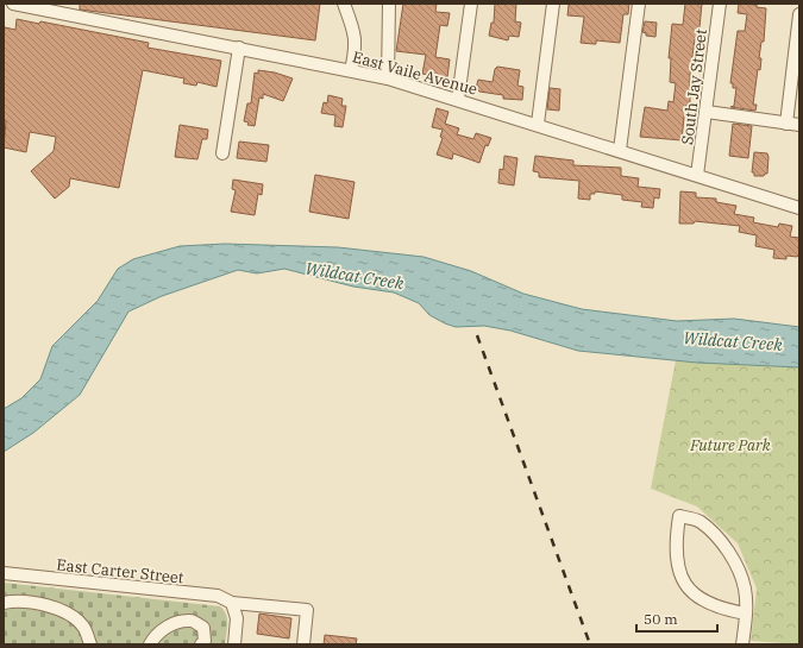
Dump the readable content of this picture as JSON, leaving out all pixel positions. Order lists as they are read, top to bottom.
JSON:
{
  "streets": {
    "street": ["East Vaile Avenue", "South Jay Street", "East Carter Street"]
  },
  "crossings": [
    ["East Vaile Avenue", "South Jay Street"]
  ],
  "water": ["Wildcat Creek"],
  "parks": ["Future Park"],
  "scale_bar": "50 m"
}
